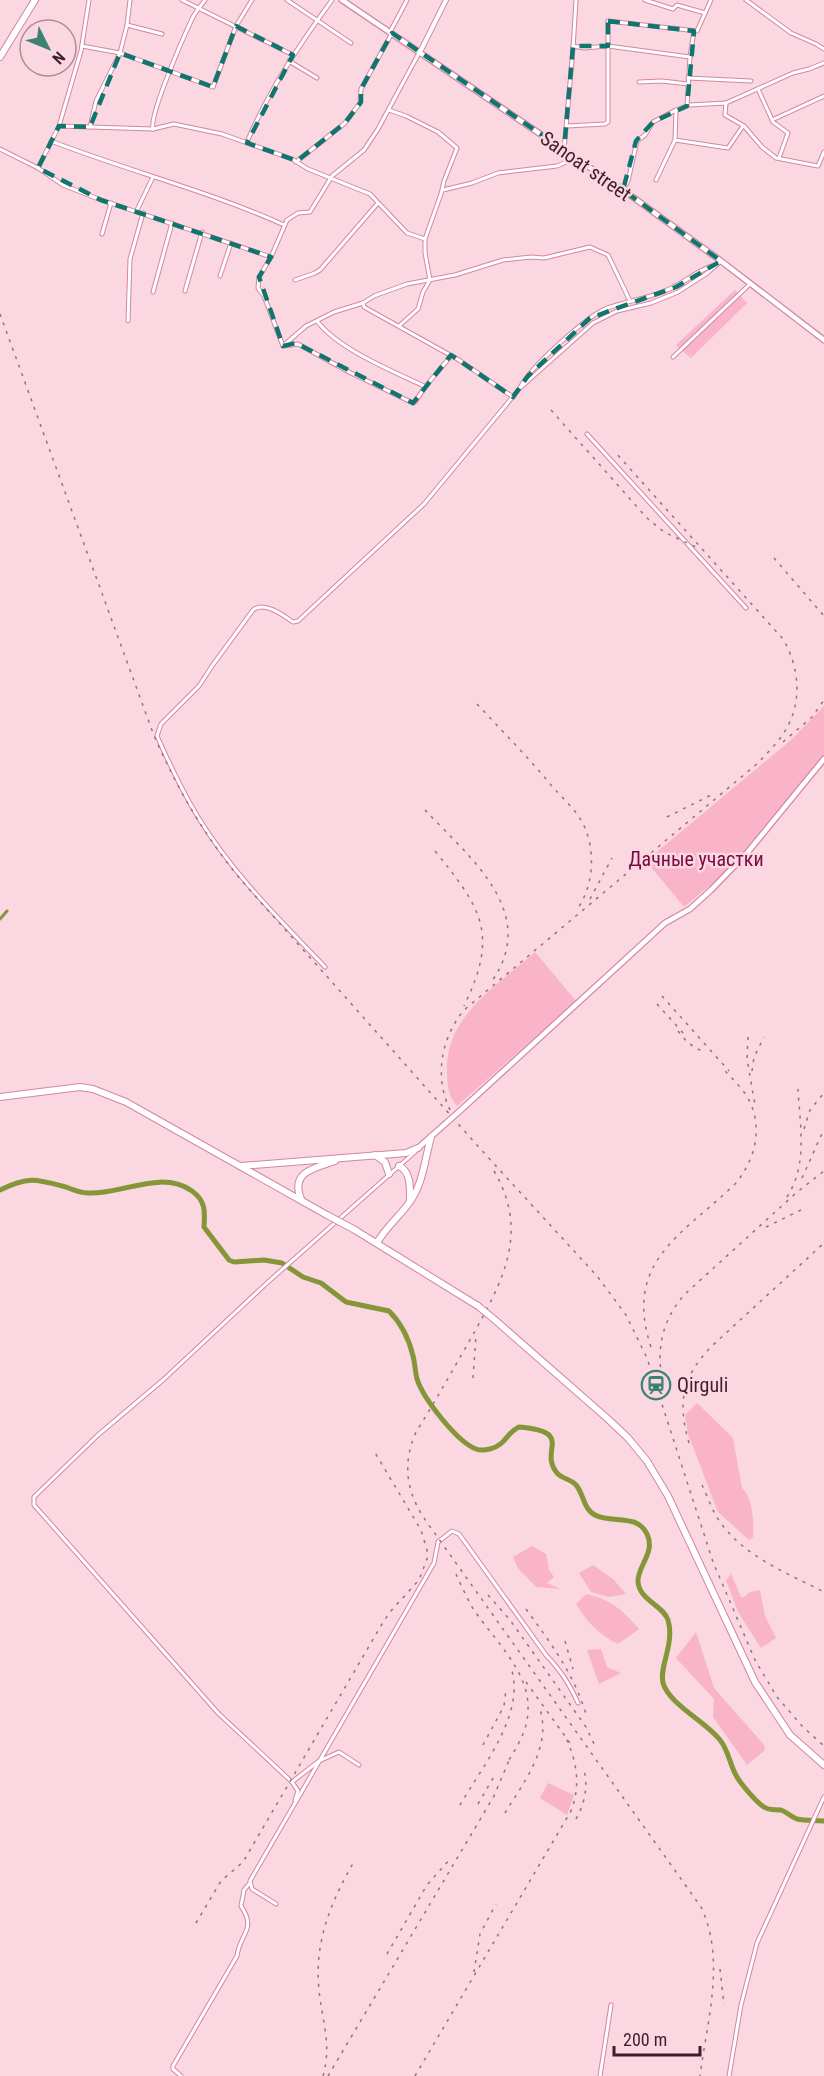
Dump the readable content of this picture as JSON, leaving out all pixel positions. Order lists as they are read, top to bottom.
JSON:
{
  "streets": {
    "main road": ["Sanoat street"]
  },
  "parks": ["Дачные участки"],
  "places": {
    "station": ["Qirguli"]
  },
  "scale_bar": "200 m",
  "north": "bottom right"
}
